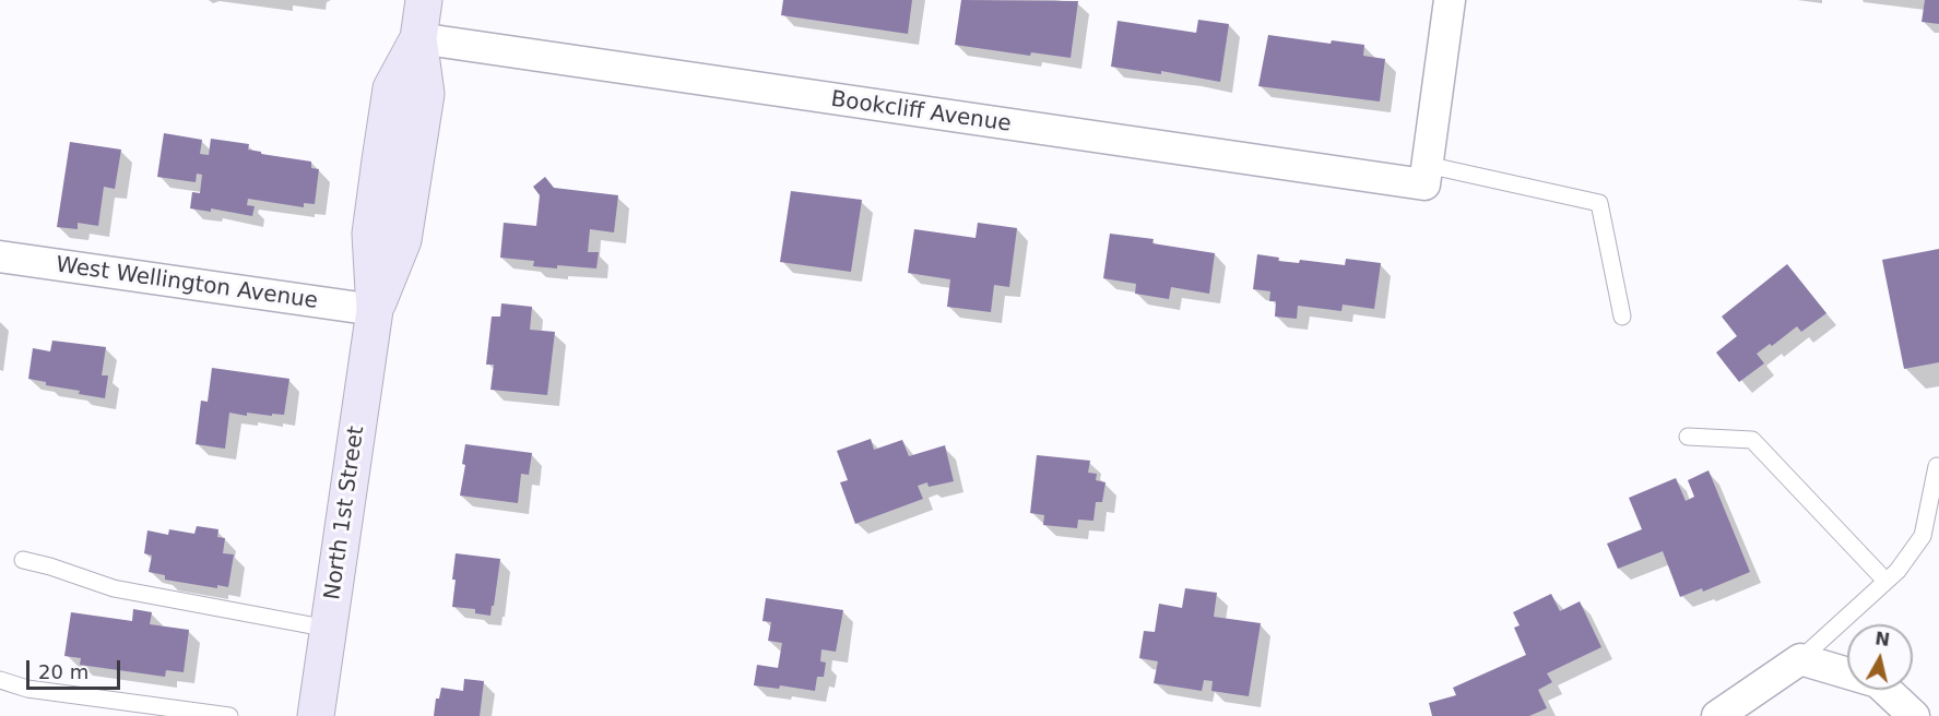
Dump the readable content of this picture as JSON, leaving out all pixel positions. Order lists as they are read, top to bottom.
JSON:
{
  "streets": {
    "main road": ["North 1st Street"],
    "street": ["Bookcliff Avenue", "West Wellington Avenue"]
  },
  "crossings": [
    ["Bookcliff Avenue", "North 1st Street"],
    ["West Wellington Avenue", "North 1st Street"]
  ],
  "scale_bar": "20 m",
  "north": "top"
}
